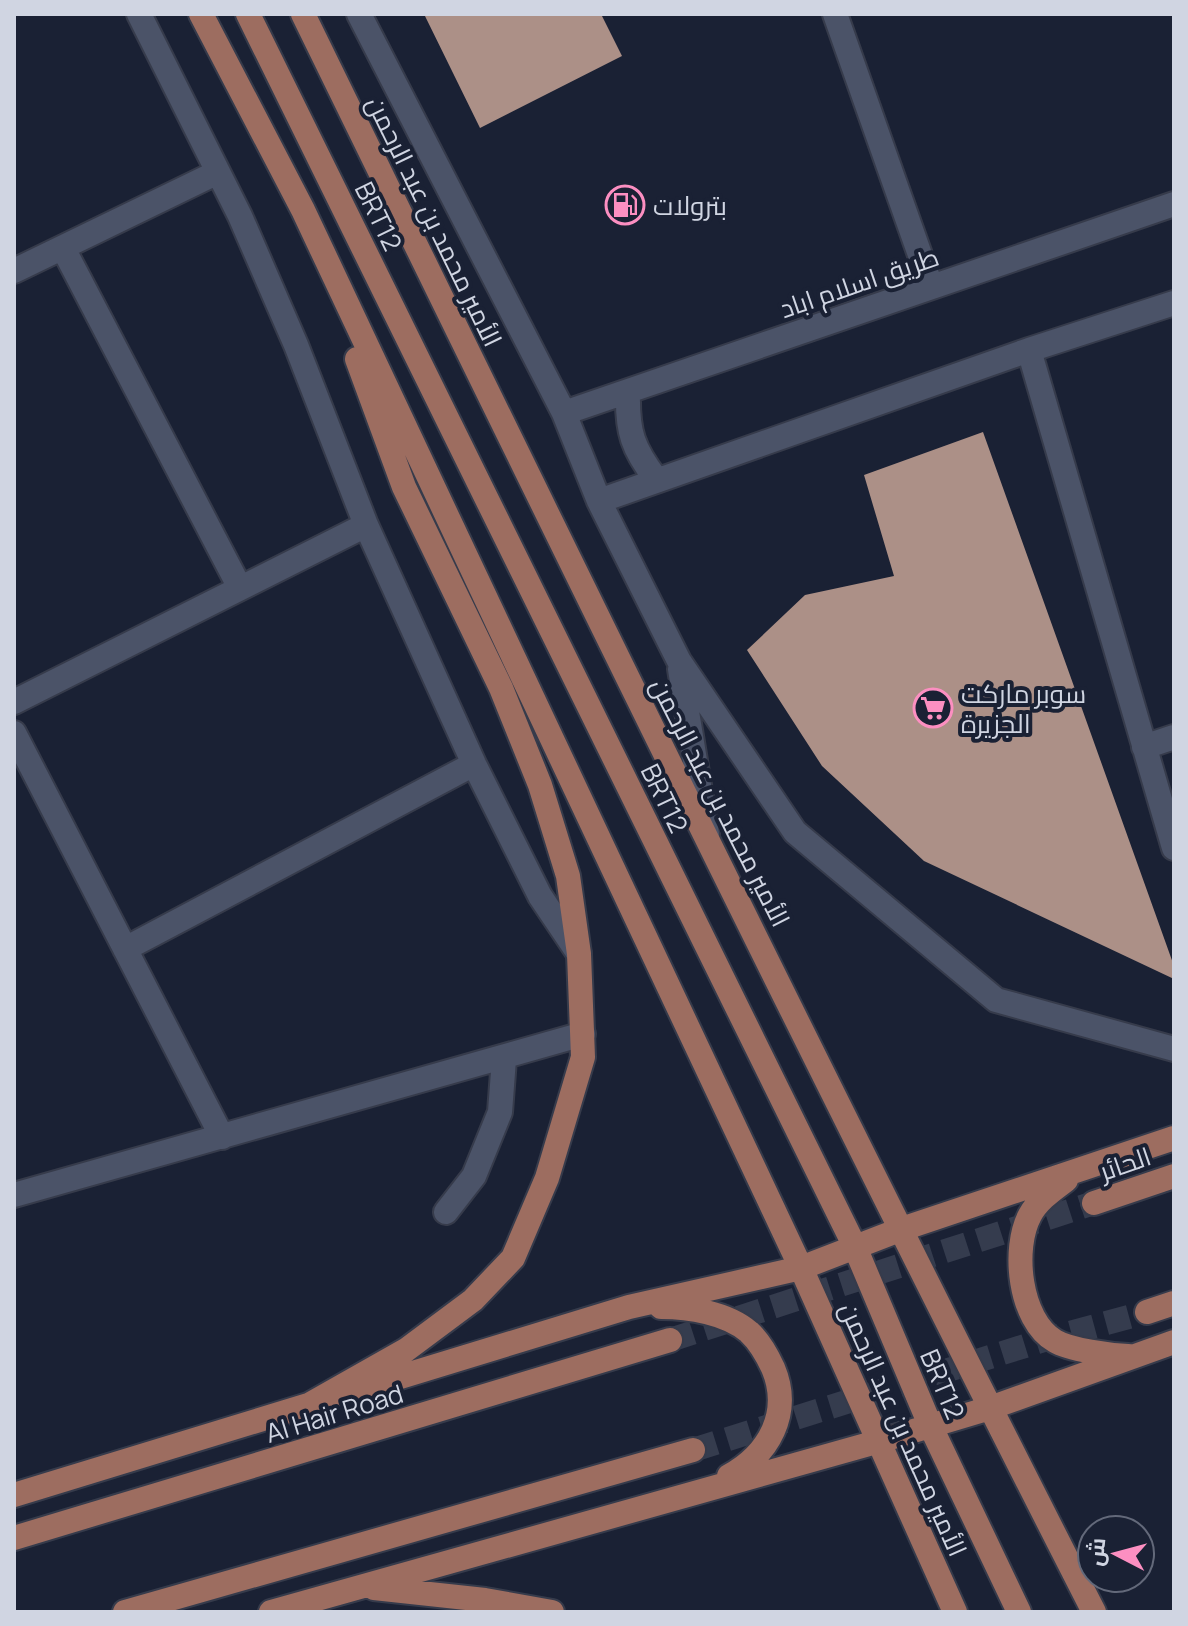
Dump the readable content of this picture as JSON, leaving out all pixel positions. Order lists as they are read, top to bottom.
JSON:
{
  "streets": {
    "main road": [
      "BRT12",
      "الأمير محمد بن عبد الرحمن",
      "الحائر",
      "Al Hair Road"
    ],
    "street": ["طريق اسلام اباد"]
  },
  "places": {
    "fuel station": ["بترولات"],
    "supermarket": ["سوبر ماركت الجزيرة"]
  },
  "north": "left"
}
